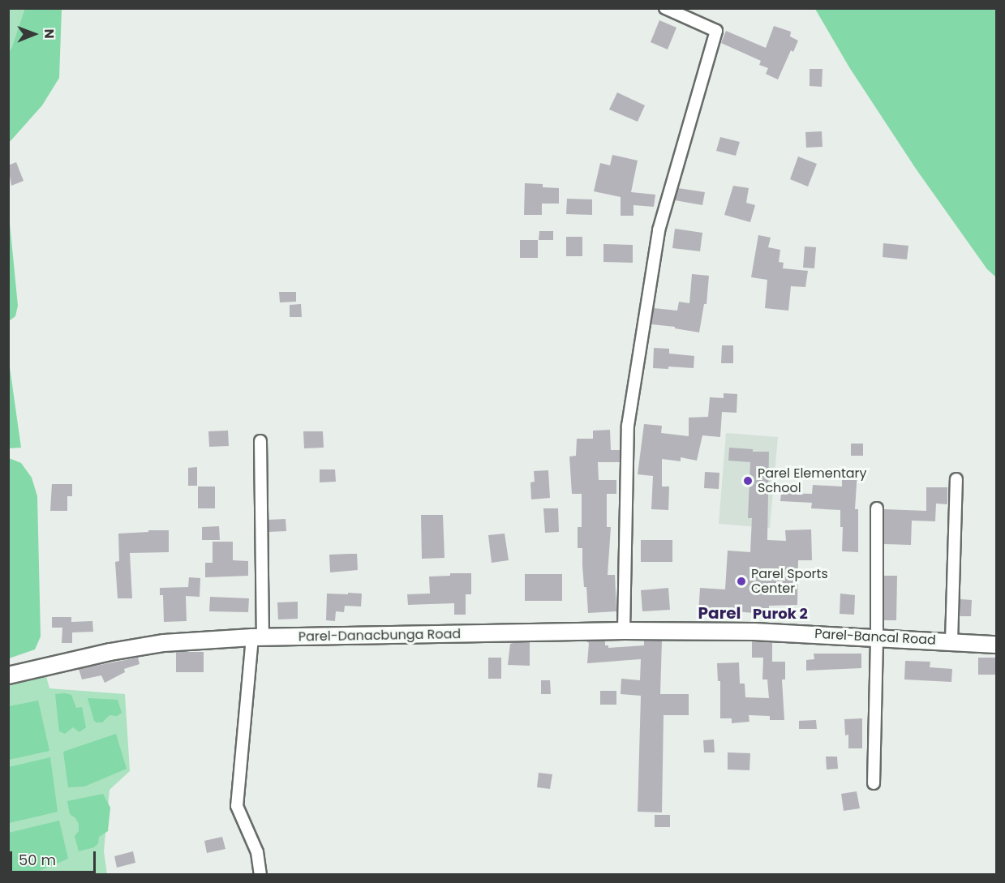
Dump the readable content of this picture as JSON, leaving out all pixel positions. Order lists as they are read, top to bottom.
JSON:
{
  "streets": {
    "main road": ["Parel-Danacbunga Road", "Parel-Bancal Road"]
  },
  "crossings": [
    ["Parel-Danacbunga Road", "Parel-Bancal Road"]
  ],
  "districts": ["Parel", "Purok 2"],
  "places": ["Parel Elementary School", "Parel Sports Center"],
  "scale_bar": "50 m",
  "north": "right"
}
